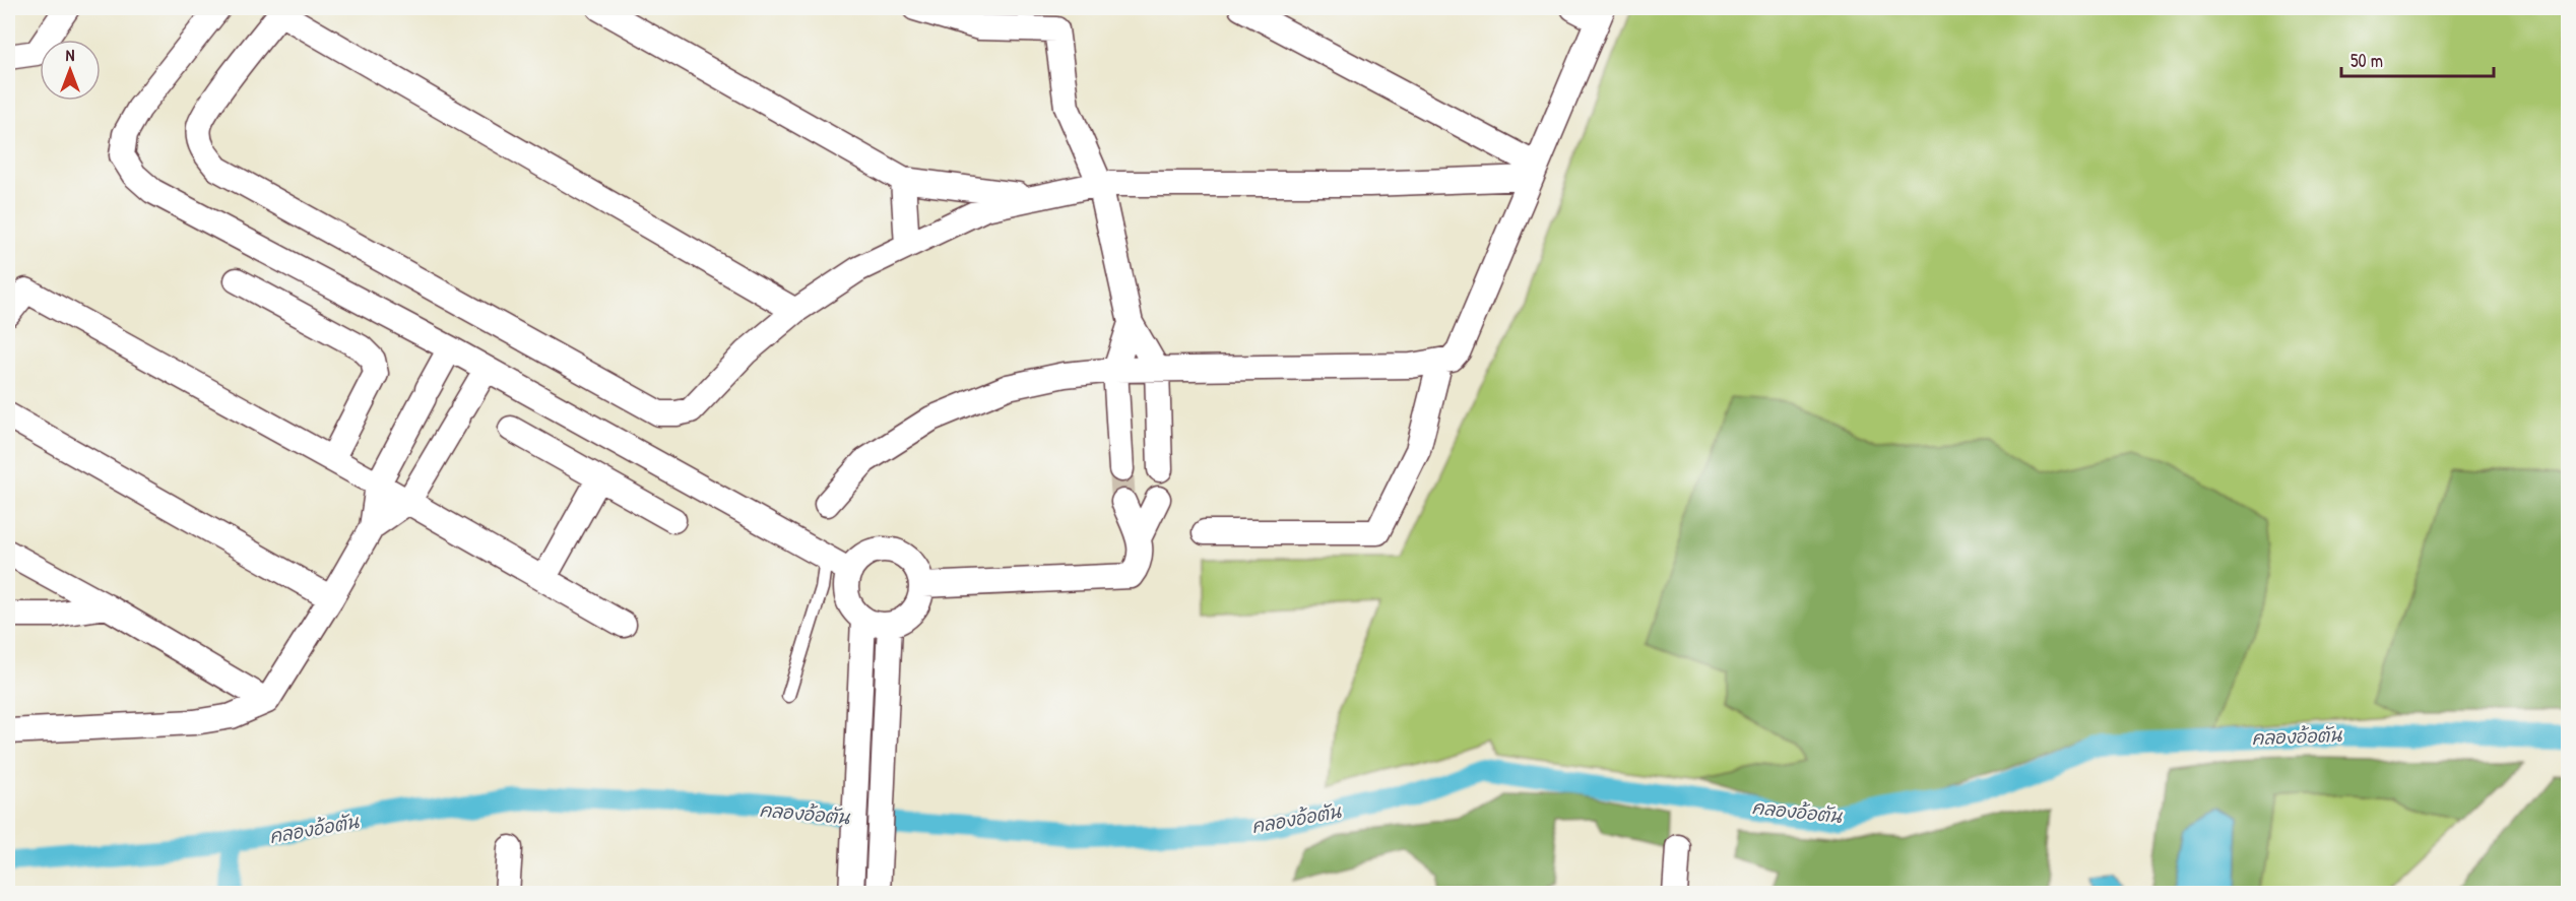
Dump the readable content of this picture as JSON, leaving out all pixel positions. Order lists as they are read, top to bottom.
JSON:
{
  "water": ["คลองอ้อตัน"],
  "scale_bar": "50 m",
  "north": "top"
}
